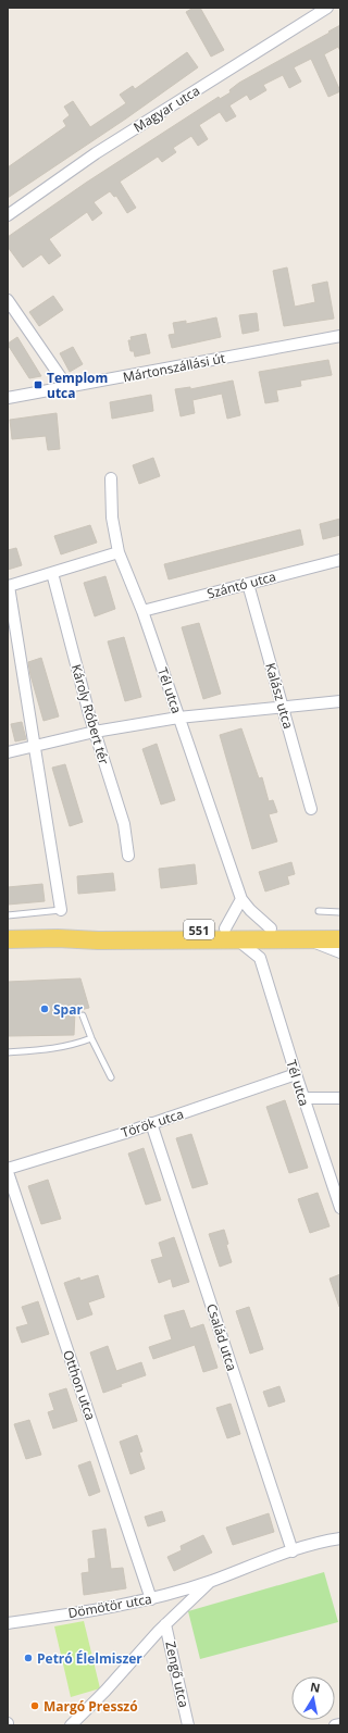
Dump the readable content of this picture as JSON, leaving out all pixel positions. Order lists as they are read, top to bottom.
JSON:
{
  "streets": {
    "main road": ["551"],
    "street": [
      "Magyar utca",
      "Mártonszállási út",
      "Szántó utca",
      "Tél utca",
      "Kalász utca",
      "Károly Róbert tér",
      "Török utca",
      "Család utca",
      "Otthon utca",
      "Dömötör utca",
      "Zengő utca"
    ]
  },
  "crossings": [
    ["Szántó utca", "Tél utca"],
    ["Szántó utca", "Kalász utca"],
    ["Tél utca", "551"],
    ["Tél utca", "Török utca"],
    ["Török utca", "Család utca"],
    ["Család utca", "Dömötör utca"],
    ["Otthon utca", "Dömötör utca"],
    ["Dömötör utca", "Zengő utca"]
  ],
  "places": {
    "transit": ["Templom utca"],
    "other": ["Spar", "Petró Élelmiszer", "Margó Presszó"]
  },
  "north": "top"
}
